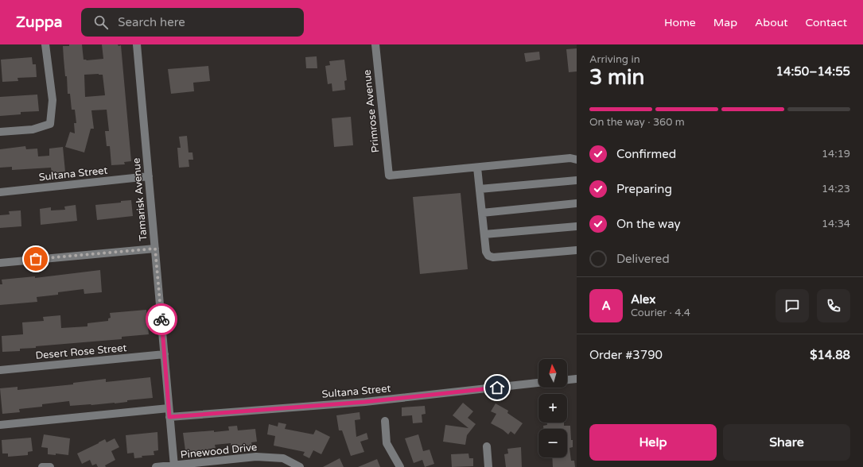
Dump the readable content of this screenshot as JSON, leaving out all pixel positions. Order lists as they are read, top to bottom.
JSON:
{
  "streets": {
    "street": [
      "Primrose Avenue",
      "Sultana Street",
      "Tamarisk Avenue",
      "Desert Rose Street",
      "Pinewood Drive"
    ]
  },
  "crossings": [
    ["Sultana Street", "Tamarisk Avenue"],
    ["Tamarisk Avenue", "Desert Rose Street"],
    ["Tamarisk Avenue", "Pinewood Drive"]
  ],
  "north": "top",
  "page": {
    "header": "Zuppa",
    "search": "Search here",
    "nav": [
      "Home",
      "Map",
      "About",
      "Contact"
    ],
    "heading": ["3 min", "Arriving in", "14:50–14:55"],
    "panel": [
      "Alex",
      "Courier · 4.4",
      "Order #3790",
      "$14.88"
    ],
    "bar": "On the way · 360 m",
    "list": [
      ["Confirmed", "14:19"],
      ["Preparing", "14:23"],
      ["On the way", "14:34"],
      "Delivered"
    ],
    "round": "A",
    "map_buttons": ["+", "−"],
    "buttons": ["Help", "Share"]
  }
}
